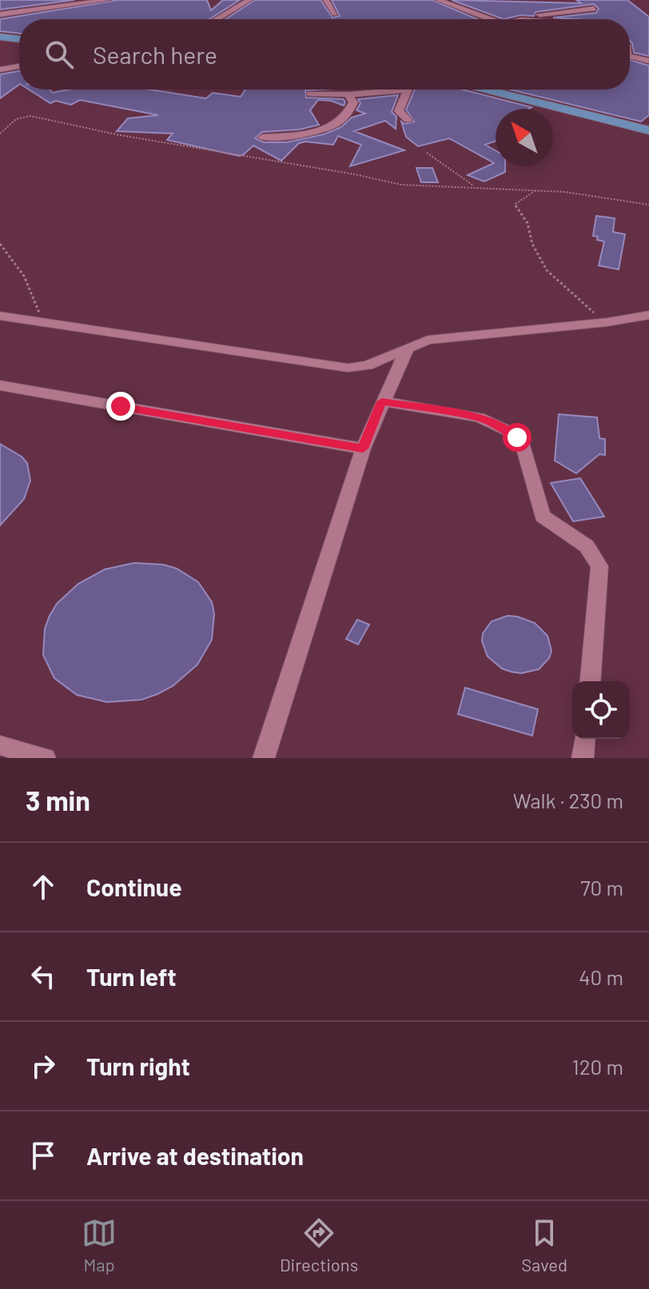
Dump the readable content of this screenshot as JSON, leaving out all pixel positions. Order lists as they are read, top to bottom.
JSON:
{
  "north": "top left",
  "page": {
    "search": "Search here",
    "heading": ["3 min", "Walk · 230 m"],
    "list": [
      ["Continue", "70 m"],
      ["Turn left", "40 m"],
      ["Turn right", "120 m"],
      "Arrive at destination"
    ],
    "nav": ["Map", "Directions", "Saved"]
  }
}
